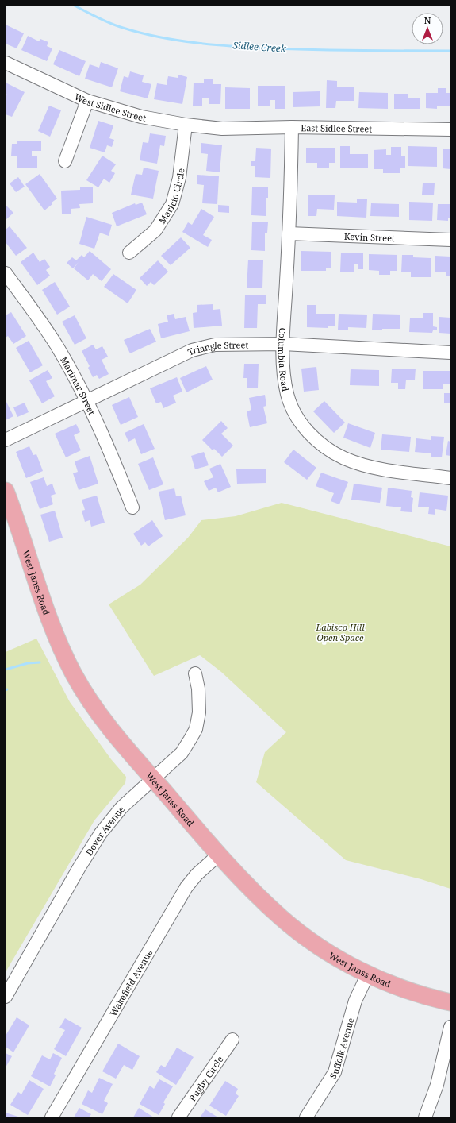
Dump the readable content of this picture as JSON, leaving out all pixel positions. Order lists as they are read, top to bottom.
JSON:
{
  "streets": {
    "main road": ["West Janss Road"],
    "street": [
      "West Sidlee Street",
      "East Sidlee Street",
      "Maricio Circle",
      "Kevin Street",
      "Triangle Street",
      "Columbia Road",
      "Marimar Street",
      "Dover Avenue",
      "Wakefield Avenue",
      "Suffolk Avenue",
      "Rugby Circle"
    ]
  },
  "crossings": [
    ["West Sidlee Street", "East Sidlee Street"],
    ["West Sidlee Street", "Maricio Circle"],
    ["East Sidlee Street", "Columbia Road"],
    ["Kevin Street", "Columbia Road"],
    ["Triangle Street", "Columbia Road"],
    ["Triangle Street", "Marimar Street"],
    ["West Janss Road", "Dover Avenue"],
    ["West Janss Road", "Wakefield Avenue"],
    ["West Janss Road", "Suffolk Avenue"]
  ],
  "water": ["Sidlee Creek"],
  "parks": ["Labisco Hill Open Space"],
  "north": "top"
}
